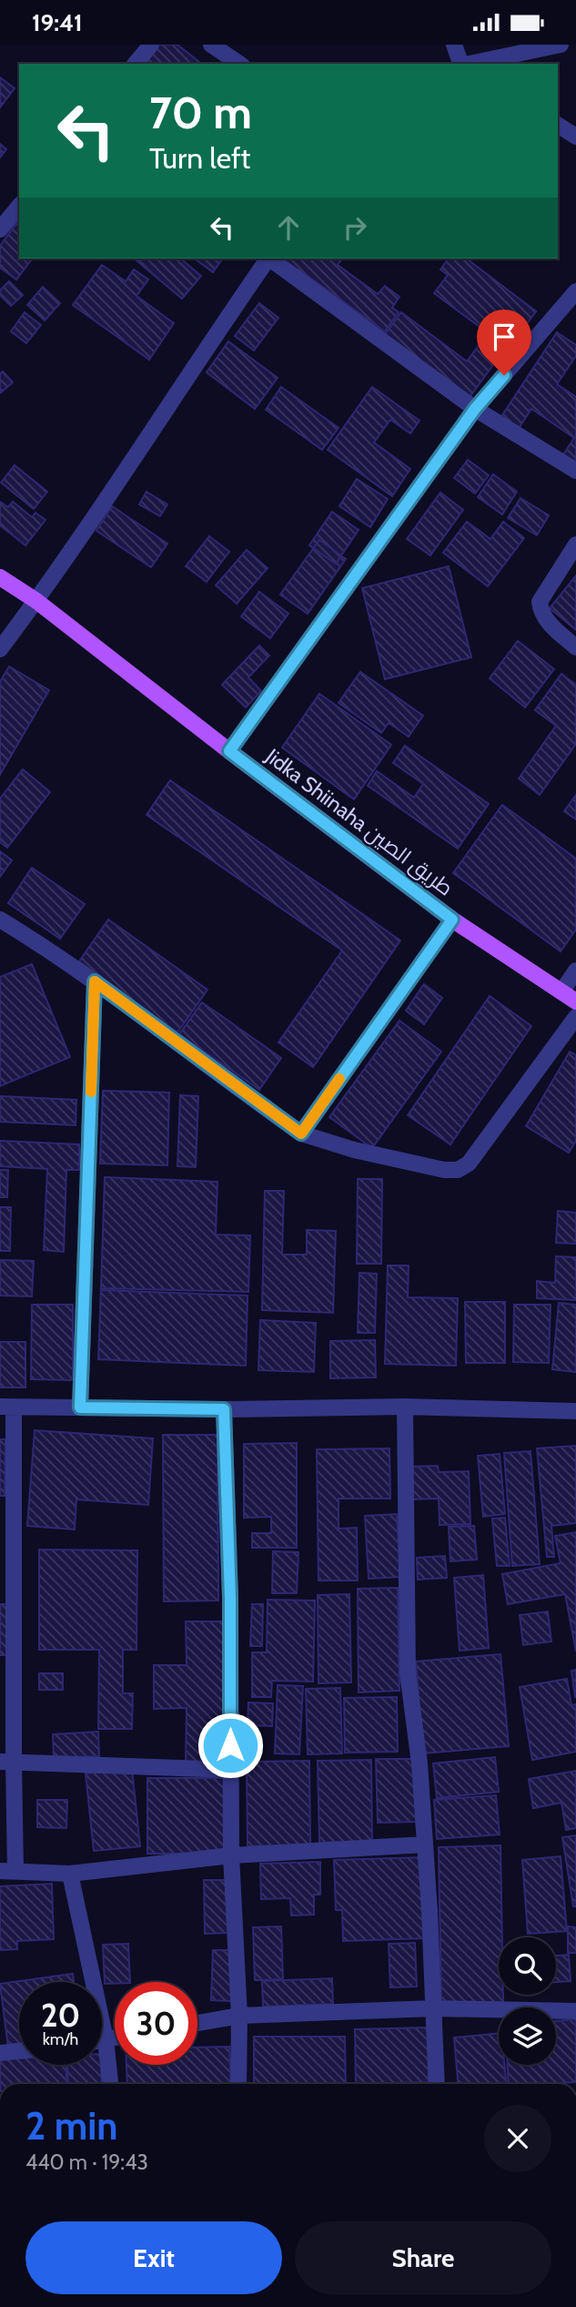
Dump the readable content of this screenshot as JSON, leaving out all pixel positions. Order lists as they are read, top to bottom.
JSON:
{
  "streets": {
    "main road": ["Jidka Shiinaha طريق الصين"]
  },
  "page": {
    "status": "19:41",
    "turn": ["70 m", "Turn left"],
    "speed": "20 km/h",
    "limit": "30",
    "heading": ["2 min", "440 m · 19:43"],
    "buttons": ["Exit", "Share"]
  }
}
